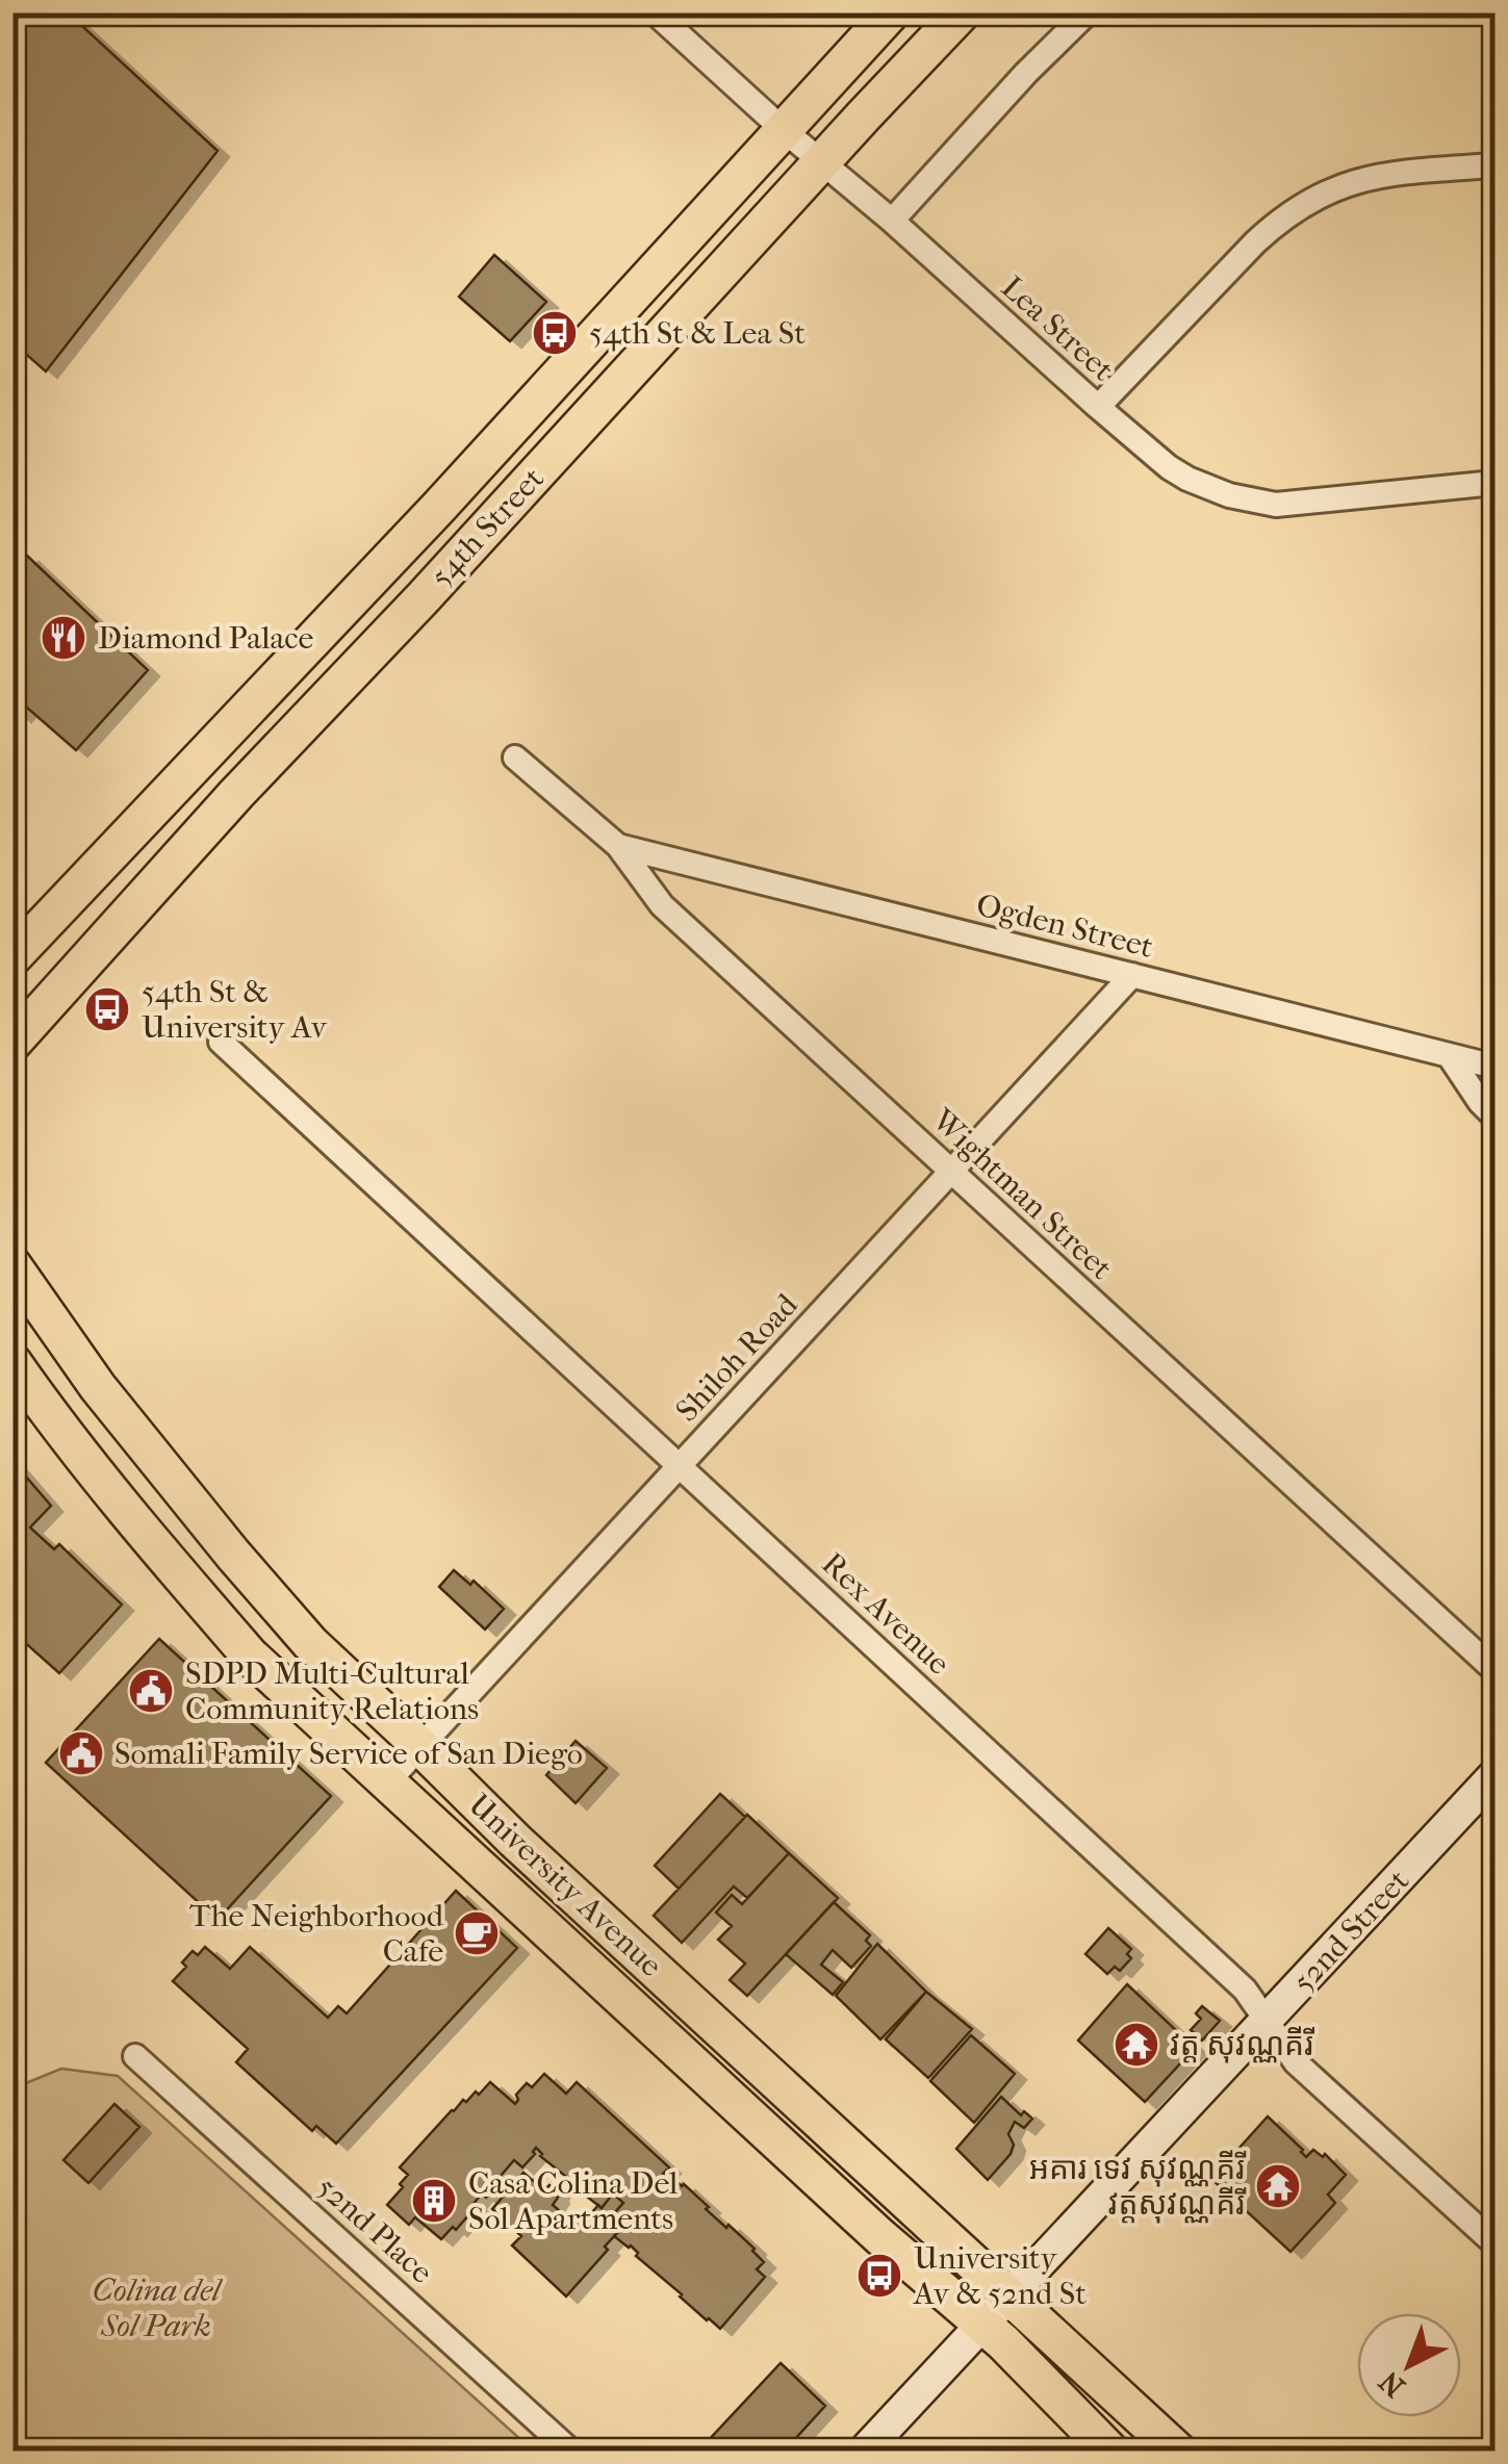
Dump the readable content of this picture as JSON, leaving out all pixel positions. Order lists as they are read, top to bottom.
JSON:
{
  "streets": {
    "main road": ["54th Street", "University Avenue"],
    "street": [
      "Lea Street",
      "Ogden Street",
      "Wightman Street",
      "Shiloh Road",
      "Rex Avenue",
      "52nd Street",
      "52nd Place"
    ]
  },
  "crossings": [
    ["Lea Street", "54th Street"],
    ["Ogden Street", "Wightman Street"],
    ["Ogden Street", "Shiloh Road"],
    ["Wightman Street", "Shiloh Road"],
    ["Shiloh Road", "Rex Avenue"],
    ["Shiloh Road", "University Avenue"],
    ["Rex Avenue", "52nd Street"],
    ["University Avenue", "52nd Street"]
  ],
  "parks": ["Colina del Sol Park"],
  "places": {
    "bus stop": ["54th St & Lea St", "54th St & University Av", "University Av & 52nd St"],
    "restaurant": ["Diamond Palace"],
    "public building": ["SDPD Multi-Cultural Community Relations", "Somali Family Service of San Diego"],
    "cafe": ["The Neighborhood Cafe"],
    "temple": ["វត្ត សុវណ្ណគីរី", "អគារ ទេវ សុវណ្ណគីរី វត្តសុវណ្ណគីរី"],
    "building": ["Casa Colina Del Sol Apartments"]
  },
  "north": "bottom left"
}
